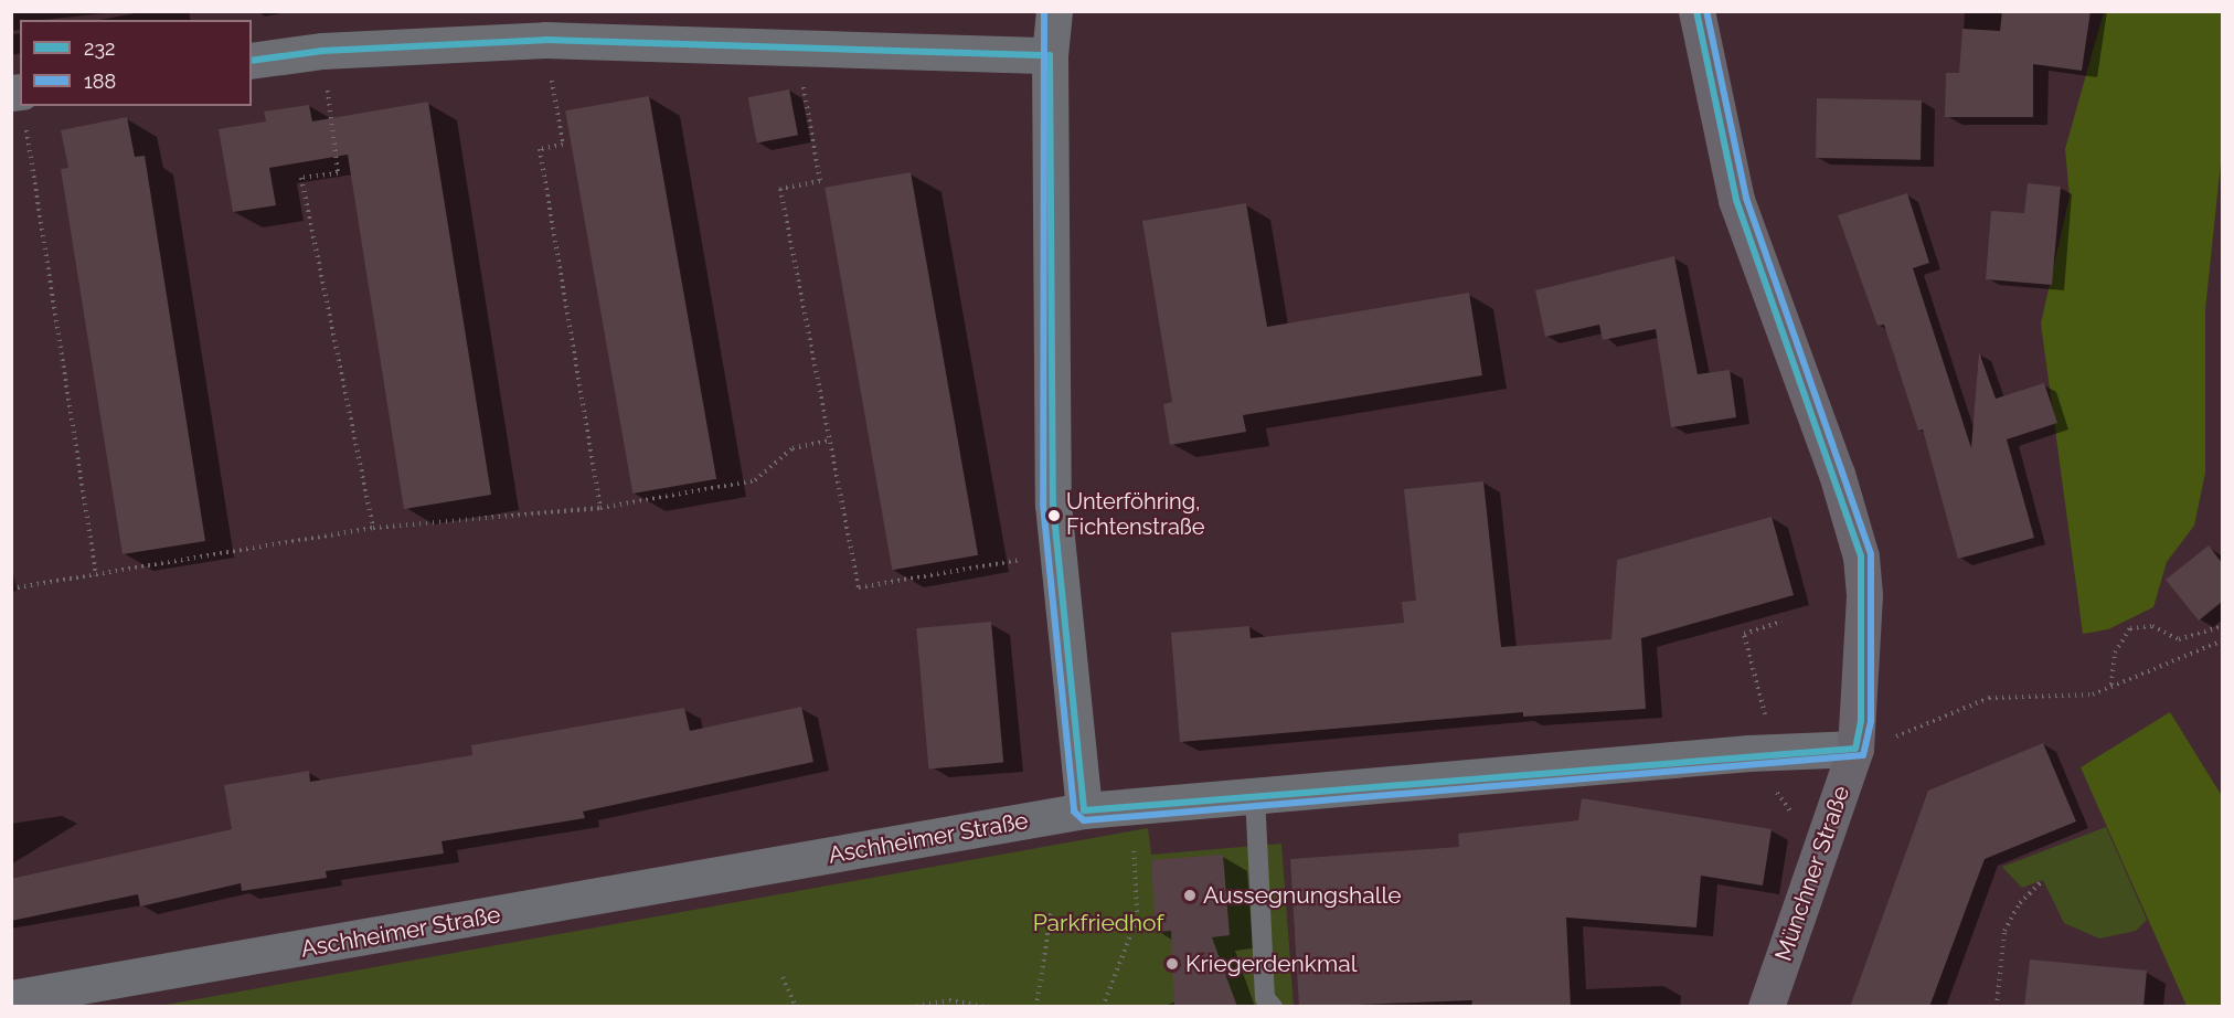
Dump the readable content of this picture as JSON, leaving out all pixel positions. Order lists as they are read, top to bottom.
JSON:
{
  "streets": {
    "main road": ["Münchner Straße"],
    "street": ["Aschheimer Straße"]
  },
  "crossings": [
    ["Aschheimer Straße", "Münchner Straße"]
  ],
  "parks": ["Parkfriedhof"],
  "places": ["Unterföhring, Fichtenstraße", "Aussegnungshalle", "Kriegerdenkmal"],
  "lines": ["transit line 232", "transit line 188"],
  "legend": ["232", "188"]
}
